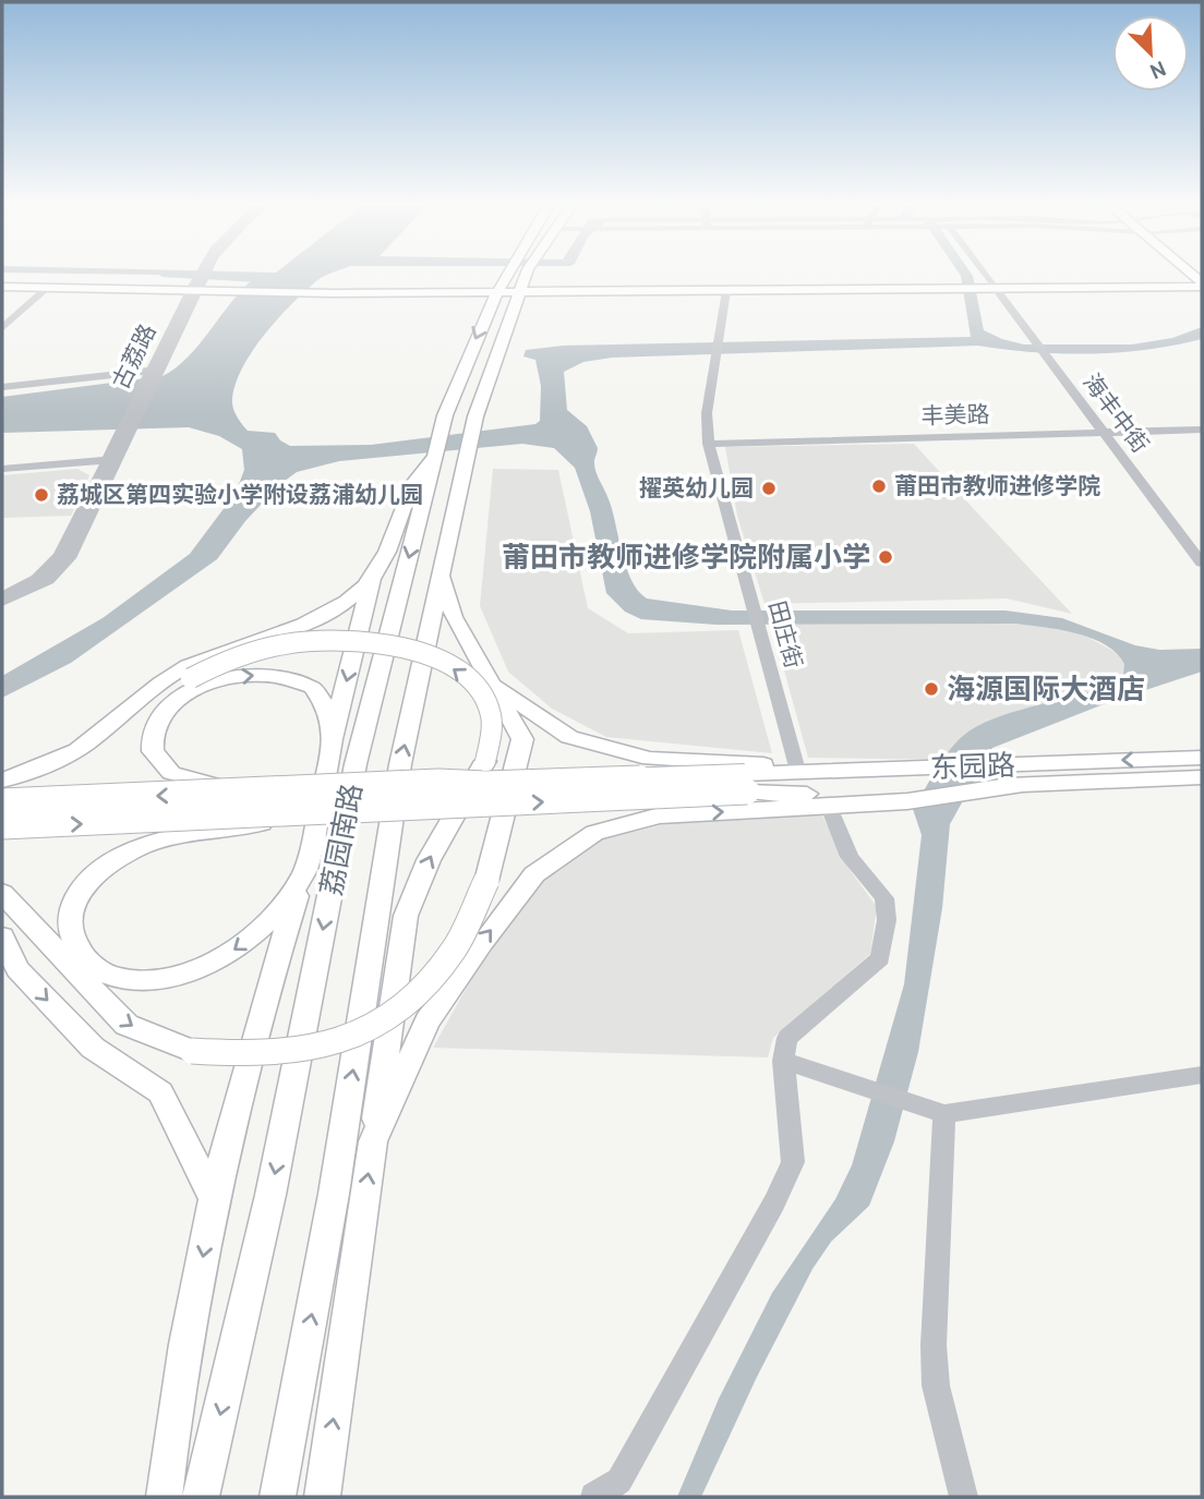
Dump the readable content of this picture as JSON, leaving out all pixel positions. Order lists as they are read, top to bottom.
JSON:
{
  "streets": {
    "main road": ["东园路", "荔园南路"],
    "street": [
      "古荔路",
      "海丰中街",
      "丰美路",
      "田庄街"
    ]
  },
  "crossings": [
    ["海丰中街", "丰美路"],
    ["丰美路", "田庄街"]
  ],
  "places": [
    "莆田市教师进修学院",
    "擢英幼儿园",
    "荔城区第四实验小学附设荔浦幼儿园",
    "莆田市教师进修学院附属小学",
    "海源国际大酒店"
  ],
  "north": "bottom right"
}
